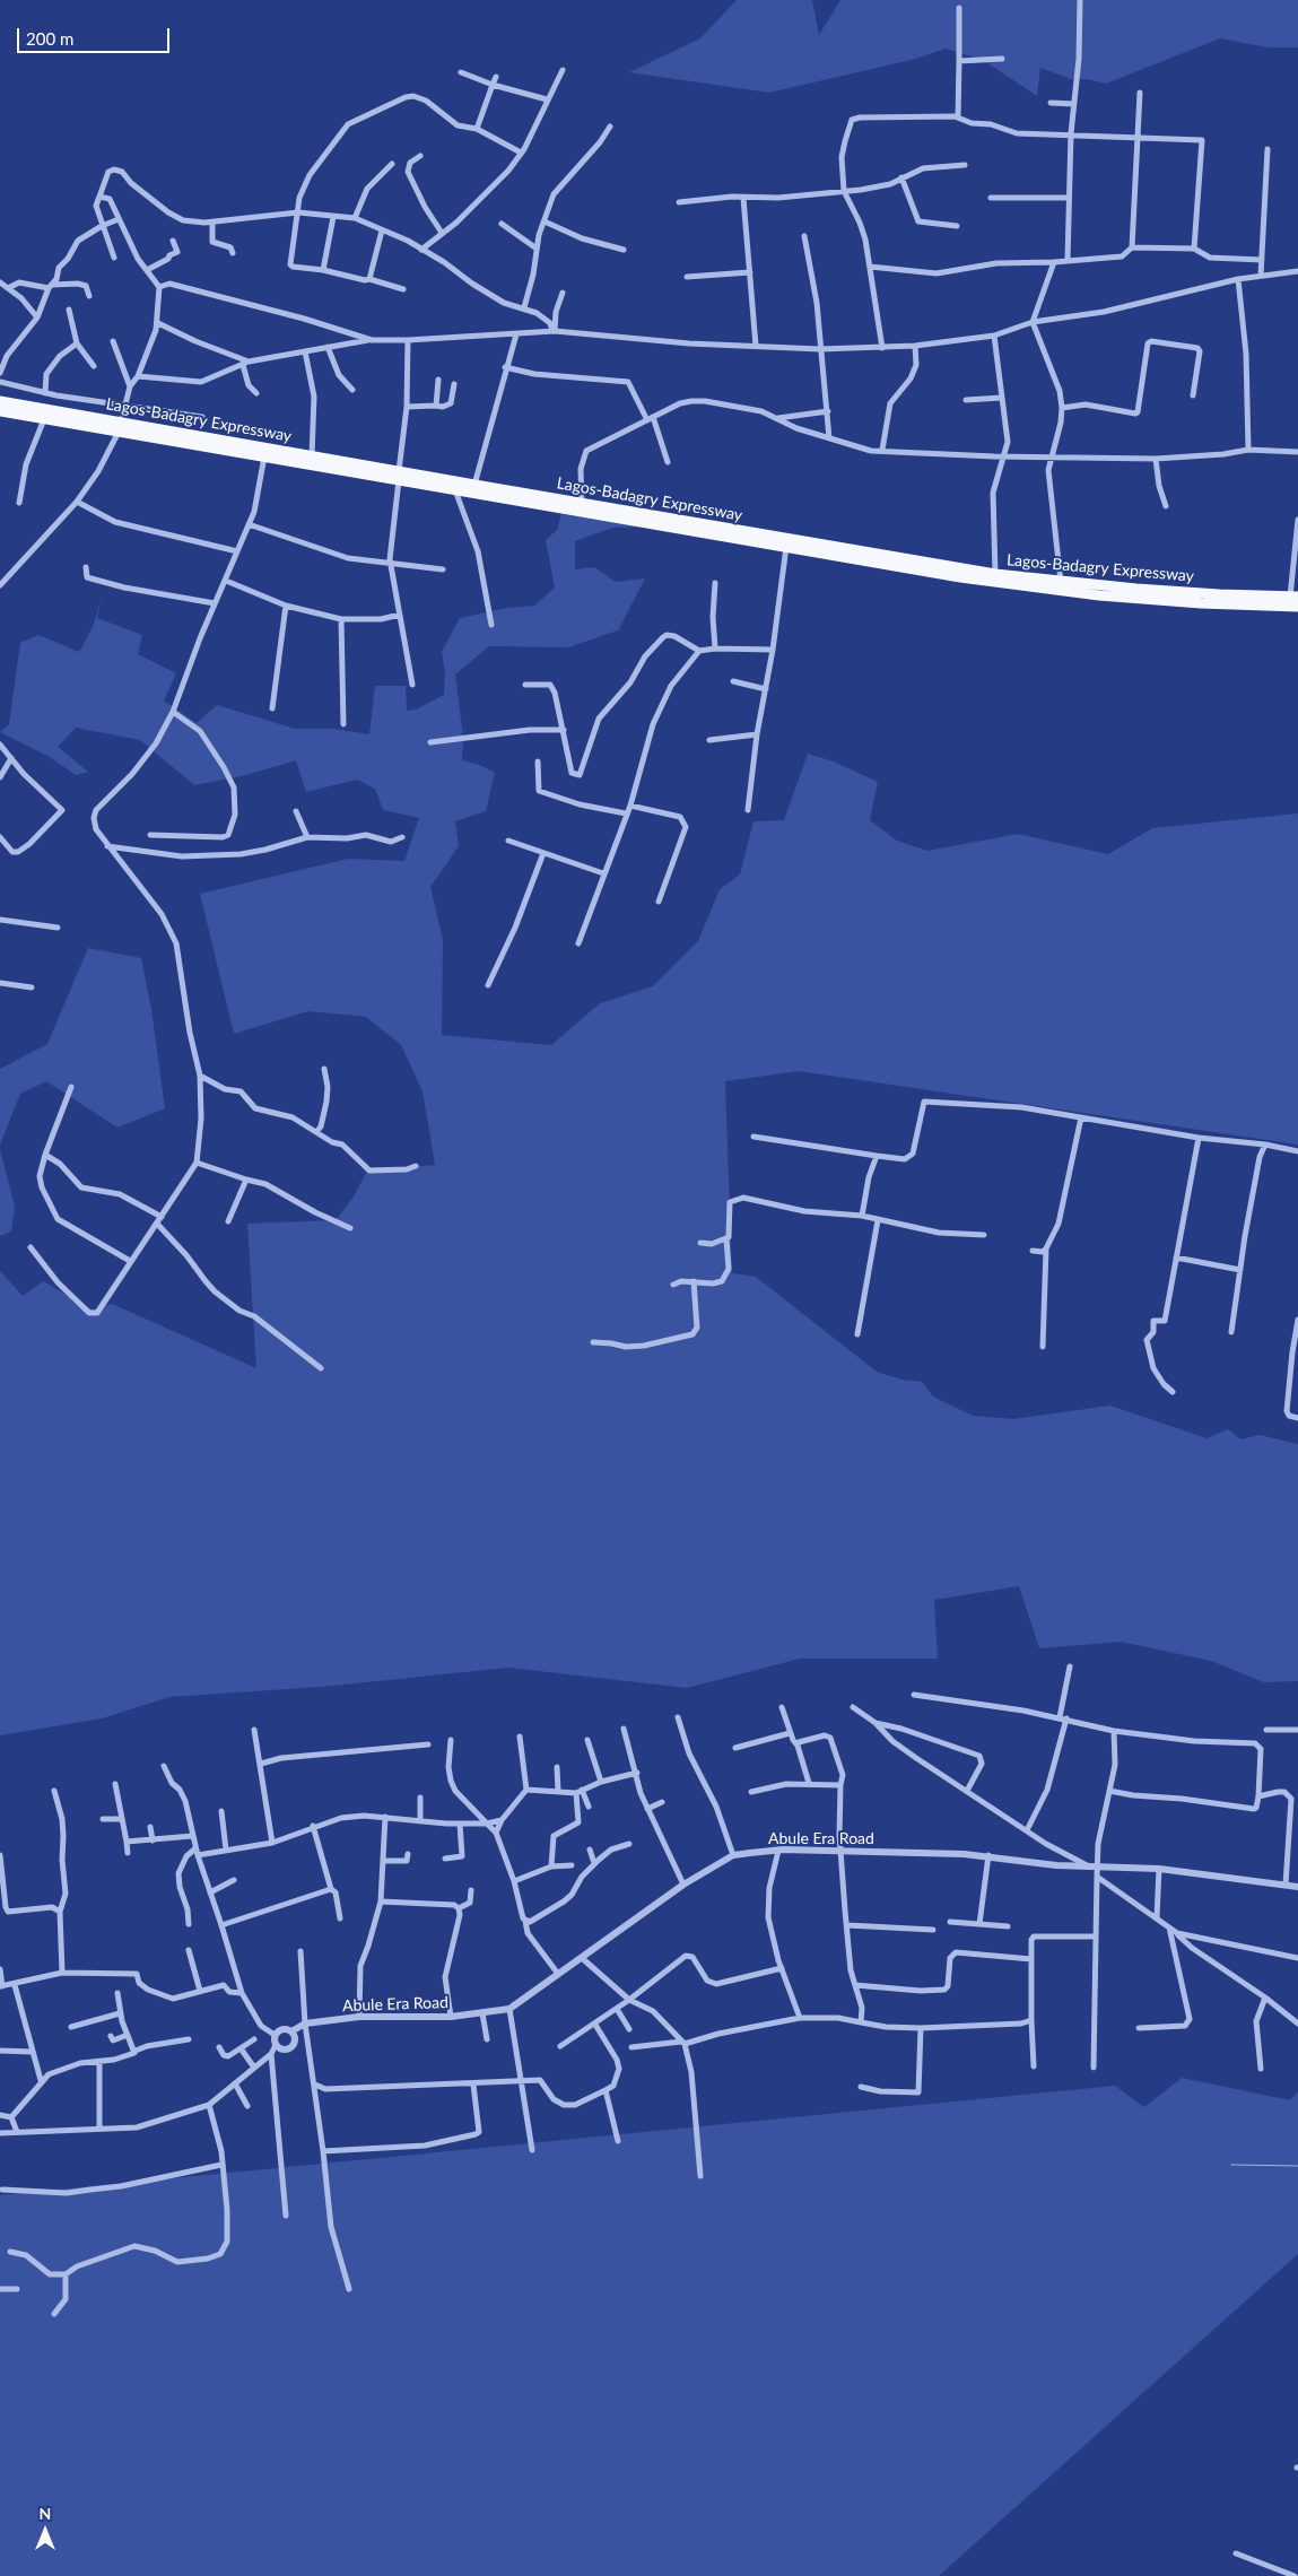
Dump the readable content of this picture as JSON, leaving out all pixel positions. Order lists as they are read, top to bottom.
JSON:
{
  "streets": {
    "highway": ["Lagos-Badagry Expressway"],
    "street": ["Abule Era Road"]
  },
  "scale_bar": "200 m",
  "north": "top"
}
